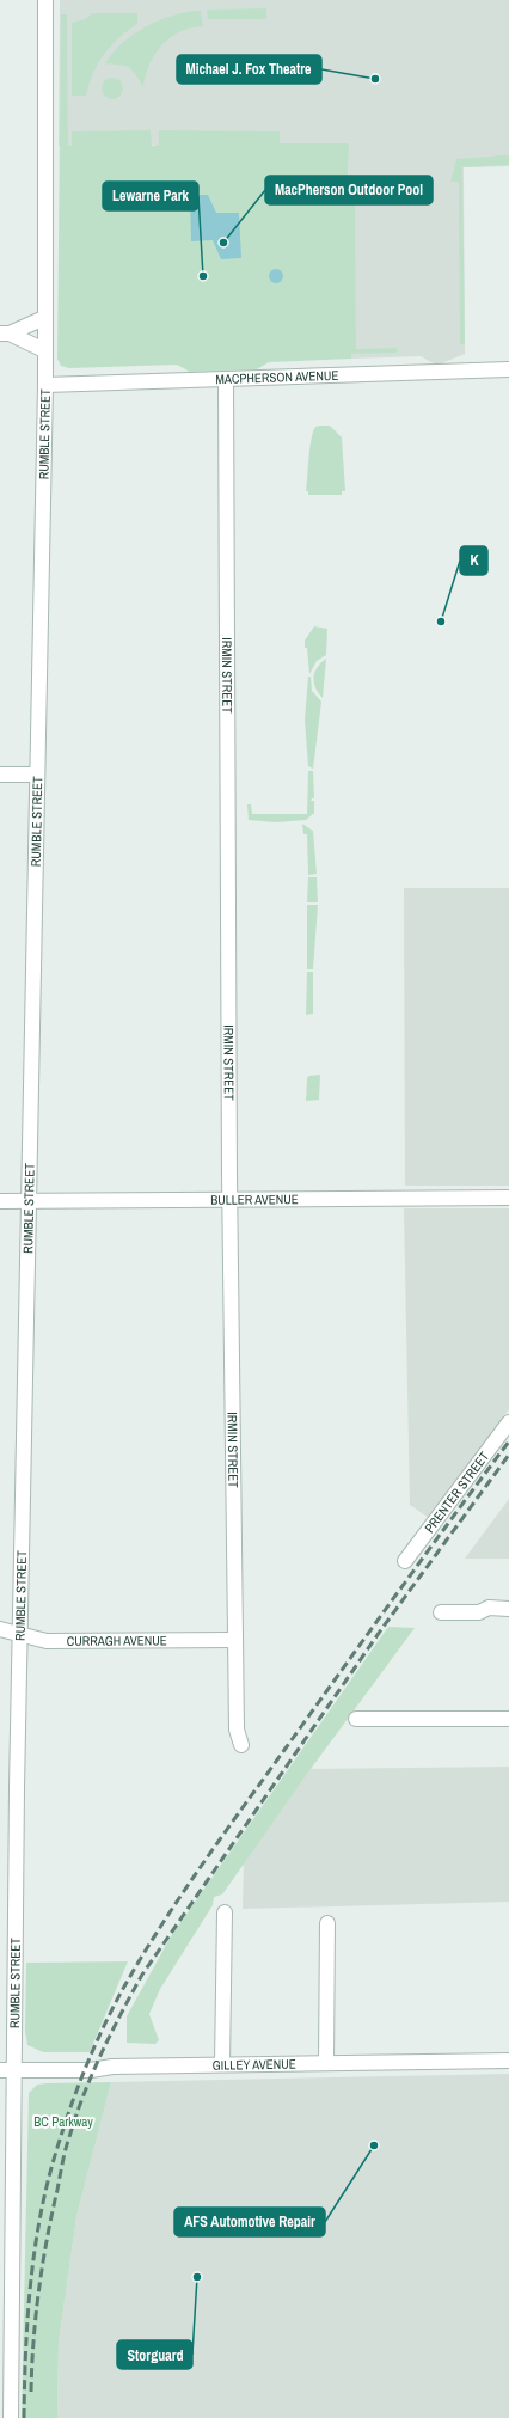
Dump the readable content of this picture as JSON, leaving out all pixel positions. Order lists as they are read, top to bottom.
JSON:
{
  "streets": {
    "street": [
      "MACPHERSON AVENUE",
      "RUMBLE STREET",
      "IRMIN STREET",
      "BULLER AVENUE",
      "PRENTER STREET",
      "CURRAGH AVENUE",
      "GILLEY AVENUE"
    ]
  },
  "crossings": [
    ["MACPHERSON AVENUE", "RUMBLE STREET"],
    ["MACPHERSON AVENUE", "IRMIN STREET"],
    ["RUMBLE STREET", "BULLER AVENUE"],
    ["RUMBLE STREET", "CURRAGH AVENUE"],
    ["RUMBLE STREET", "GILLEY AVENUE"],
    ["IRMIN STREET", "BULLER AVENUE"],
    ["IRMIN STREET", "CURRAGH AVENUE"]
  ],
  "parks": ["BC Parkway"],
  "places": [
    "Michael J. Fox Theatre",
    "MacPherson Outdoor Pool",
    "Lewarne Park",
    "K",
    "AFS Automotive Repair",
    "Storguard"
  ]
}
